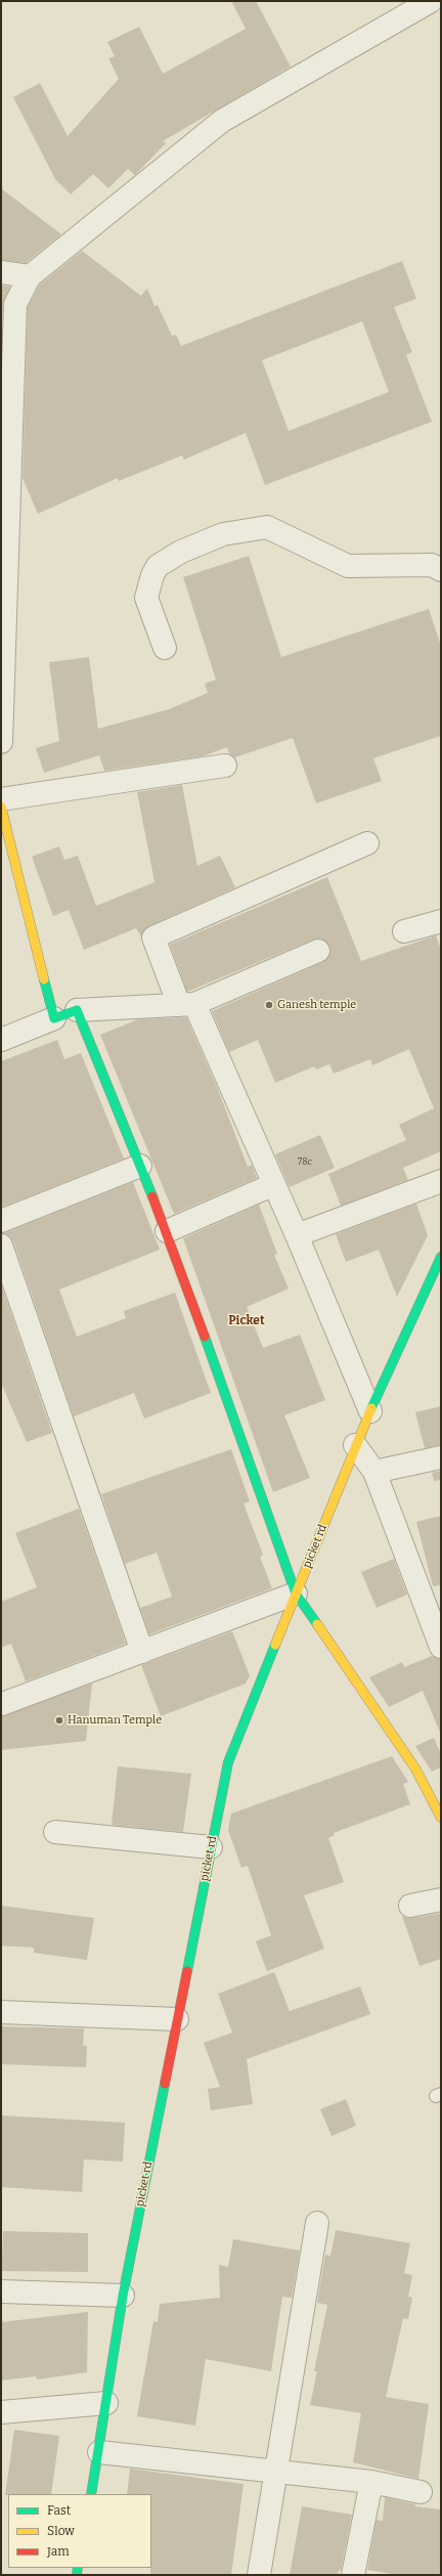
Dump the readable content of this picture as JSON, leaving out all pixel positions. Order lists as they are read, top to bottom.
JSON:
{
  "streets": {
    "street": ["picket rd"]
  },
  "districts": ["Picket"],
  "places": ["Ganesh temple", "Hanuman Temple"],
  "house_numbers": ["78c"],
  "legend": ["Fast", "Slow", "Jam"]
}
